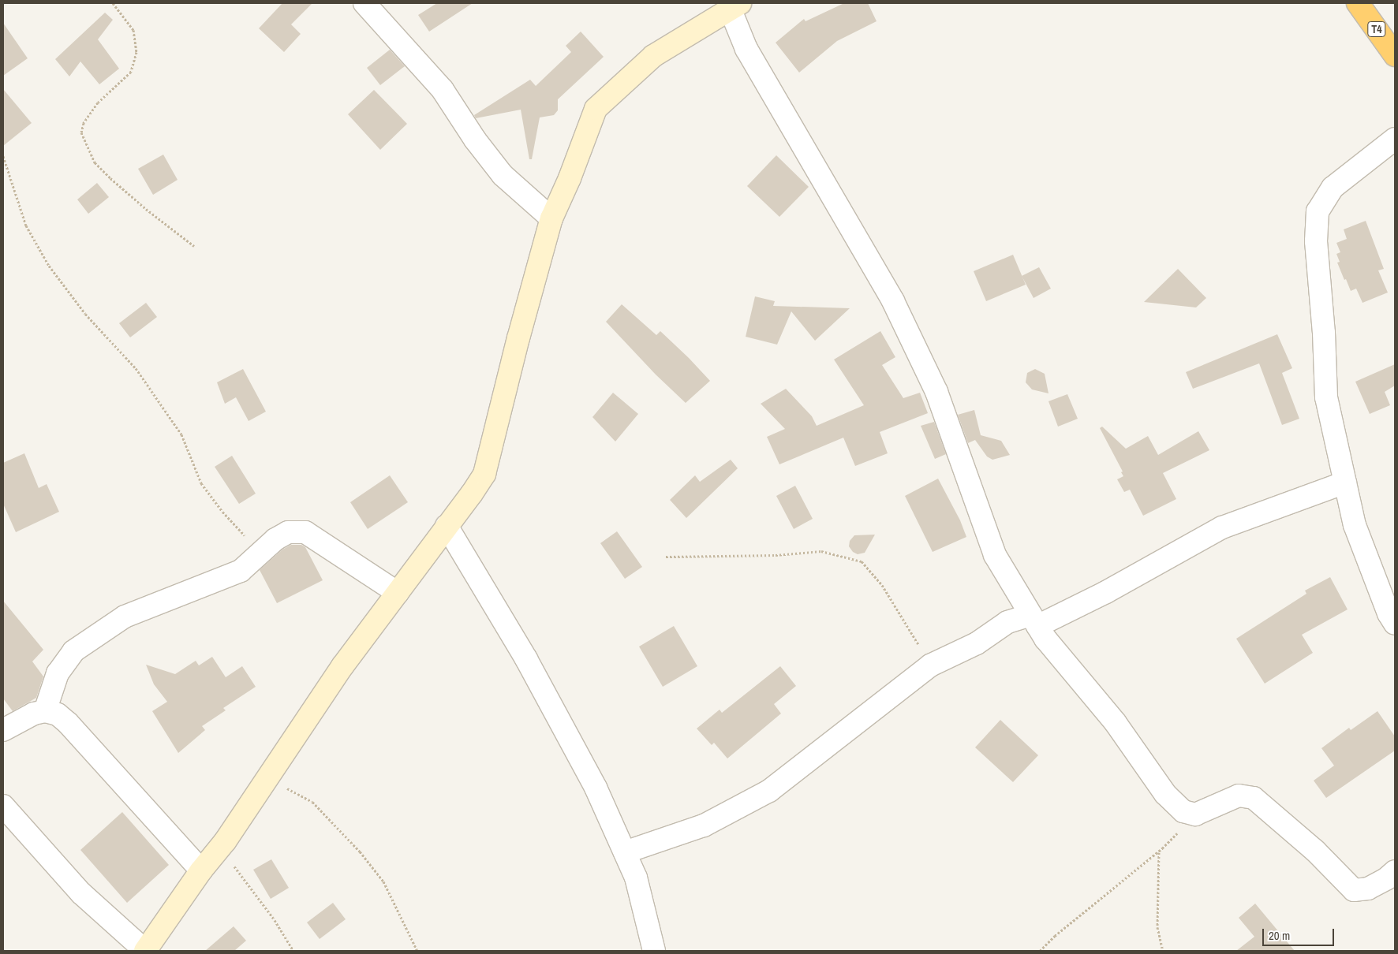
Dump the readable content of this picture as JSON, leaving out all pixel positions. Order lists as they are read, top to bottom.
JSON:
{
  "streets": {
    "highway": ["T4"]
  },
  "scale_bar": "20 m"
}
